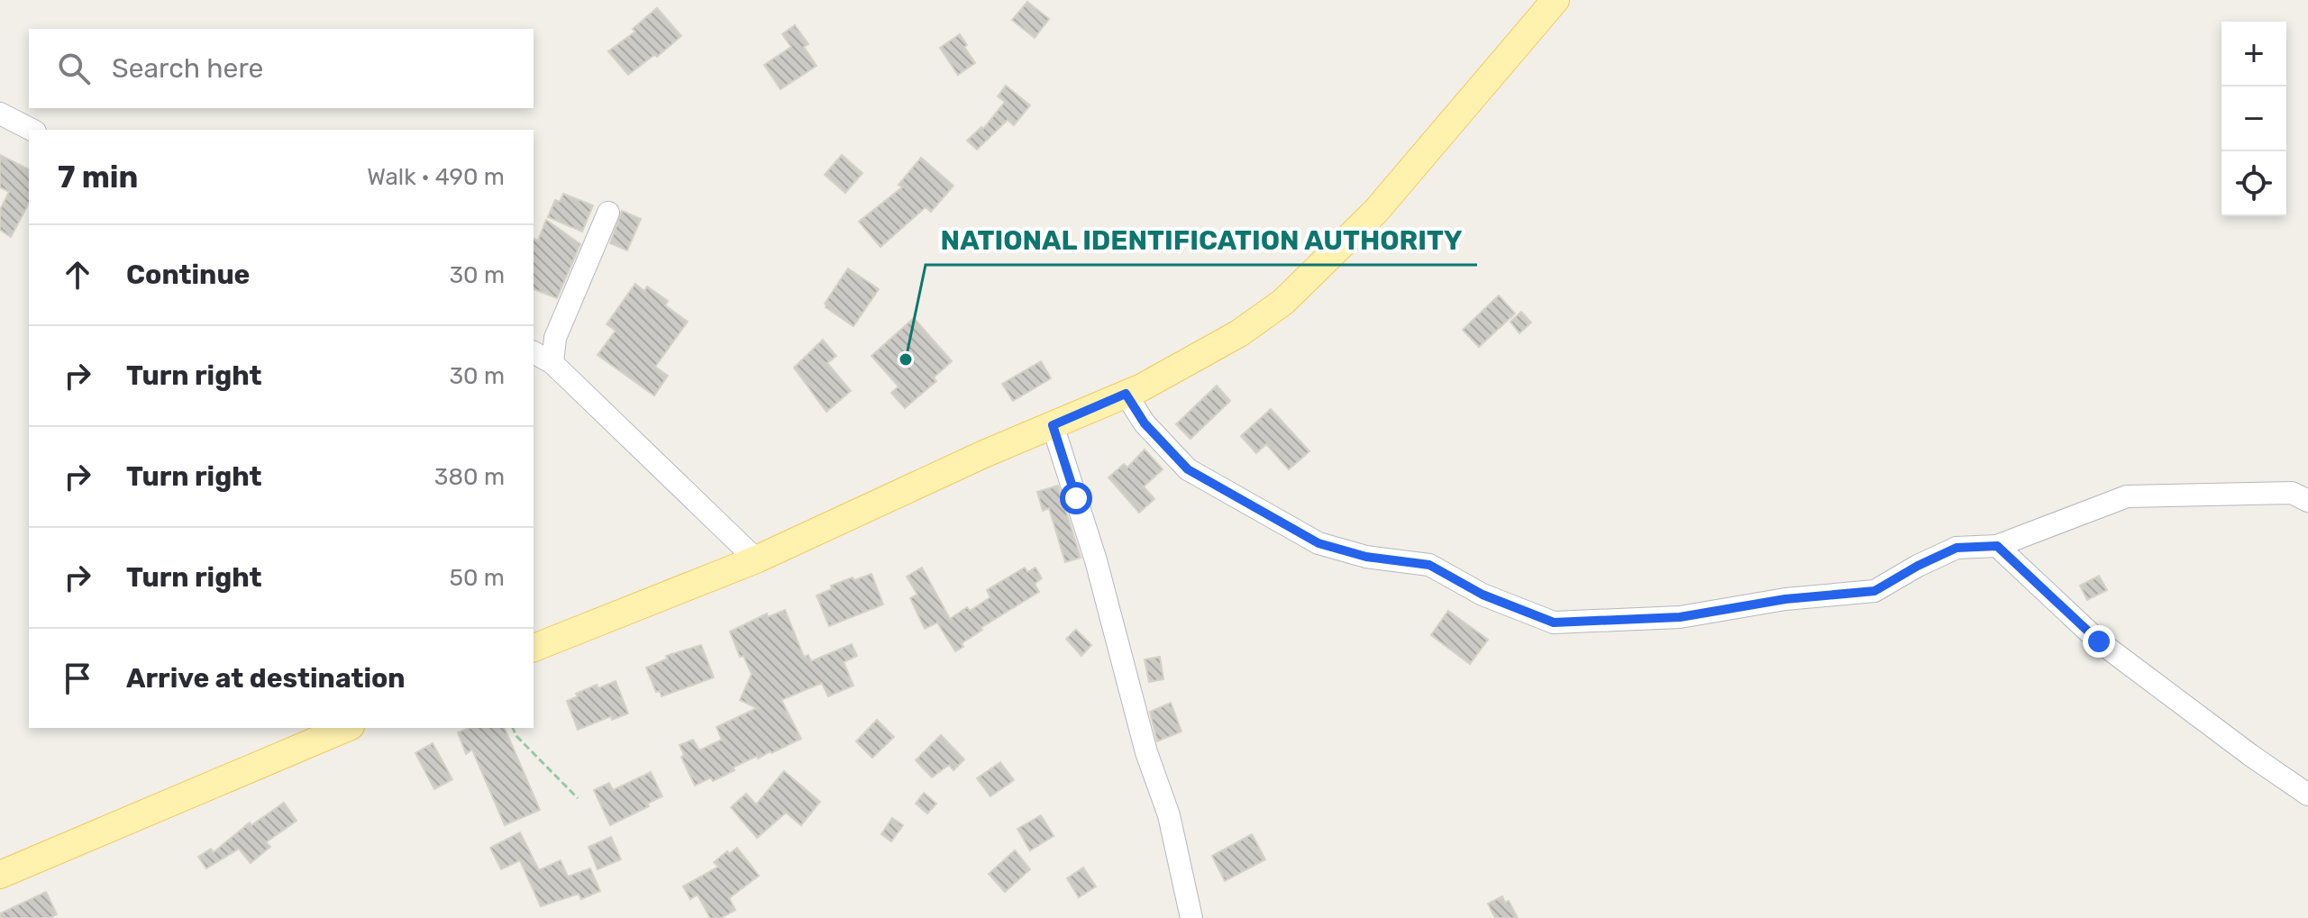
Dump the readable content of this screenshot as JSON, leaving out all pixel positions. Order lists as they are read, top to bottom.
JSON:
{
  "places": ["NATIONAL IDENTIFICATION AUTHORITY"],
  "page": {
    "map_buttons": ["+", "−"],
    "search": "Search here",
    "heading": ["7 min", "Walk · 490 m"],
    "list": [
      ["Continue", "30 m"],
      ["Turn right", "30 m"],
      ["Turn right", "380 m"],
      ["Turn right", "50 m"],
      "Arrive at destination"
    ]
  }
}
